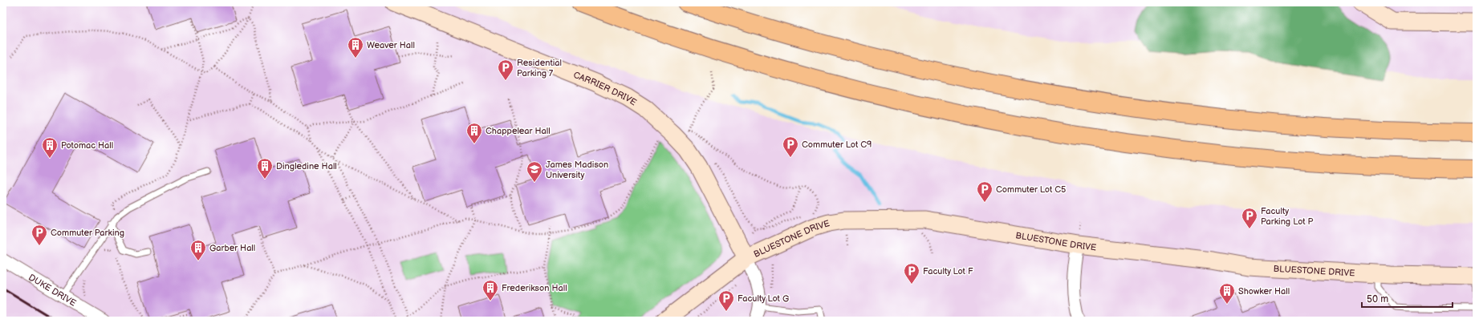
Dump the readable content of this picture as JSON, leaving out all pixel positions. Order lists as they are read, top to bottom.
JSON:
{
  "streets": {
    "street": ["CARRIER DRIVE", "BLUESTONE DRIVE", "DUKE DRIVE"]
  },
  "crossings": [
    ["CARRIER DRIVE", "BLUESTONE DRIVE"]
  ],
  "places": {
    "building": [
      "Weaver Hall",
      "Chappelear Hall",
      "Potomac Hall",
      "Dingledine Hall",
      "Garber Hall",
      "Frederikson Hall",
      "Showker Hall"
    ],
    "parking": [
      "Residential Parking 7",
      "Commuter Lot C9",
      "Commuter Lot C5",
      "Faculty Parking Lot P",
      "Commuter Parking",
      "Faculty Lot F",
      "Faculty Lot G"
    ],
    "school or university": ["James Madison University"]
  },
  "scale_bar": "50 m"
}
